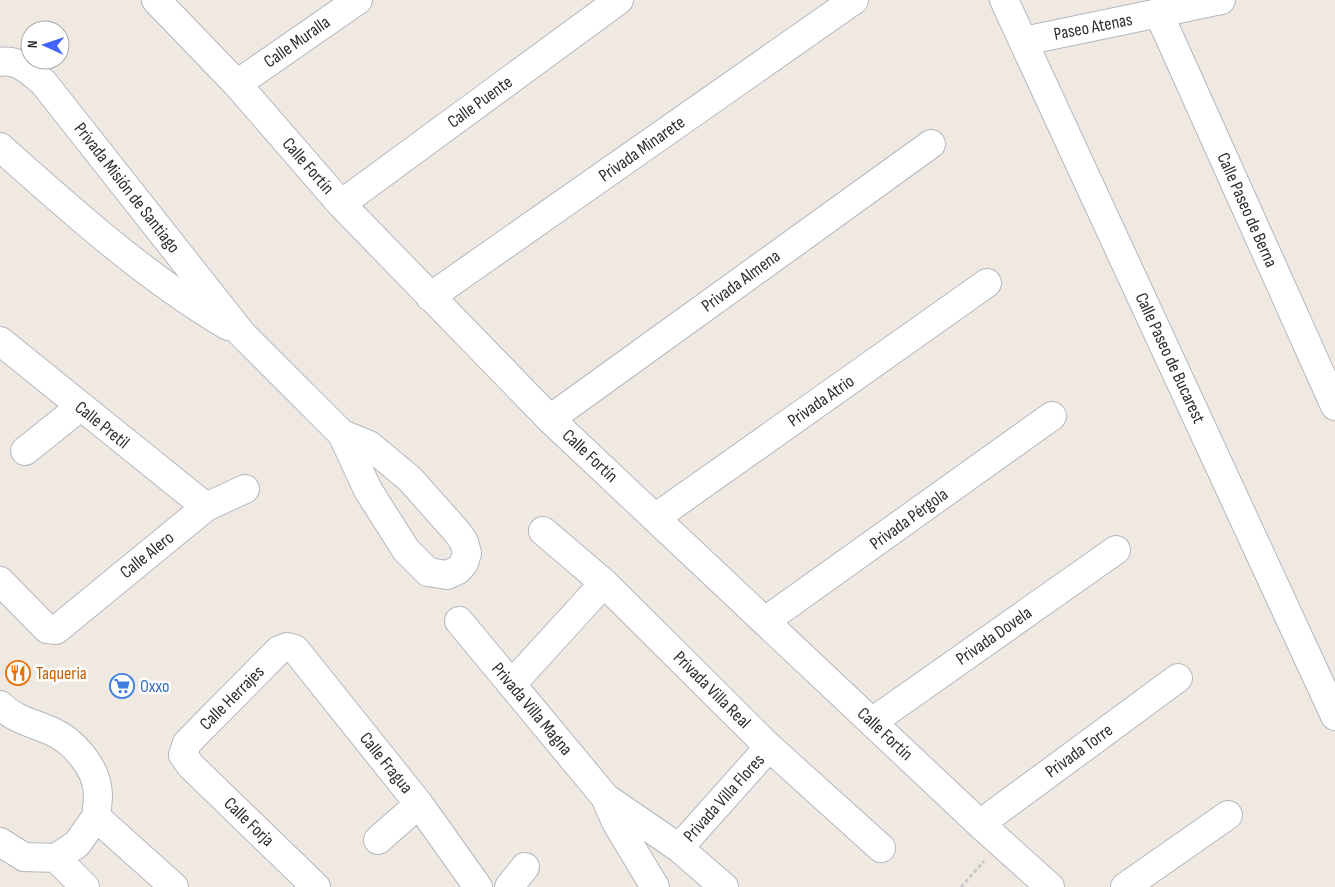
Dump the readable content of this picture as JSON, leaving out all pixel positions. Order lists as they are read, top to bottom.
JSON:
{
  "streets": {
    "street": [
      "Paseo Atenas",
      "Calle Muralla",
      "Calle Puente",
      "Privada Minarete",
      "Calle Fortín",
      "Privada Misión de Santiago",
      "Calle Paseo de Berna",
      "Privada Almena",
      "Calle Paseo de Bucarest",
      "Privada Atrio",
      "Calle Pretil",
      "Privada Pérgola",
      "Calle Alero",
      "Privada Dovela",
      "Privada Villa Real",
      "Calle Herrajes",
      "Privada Villa Magna",
      "Privada Torre",
      "Calle Fragua",
      "Privada Villa Flores",
      "Calle Forja"
    ]
  },
  "crossings": [
    ["Paseo Atenas", "Calle Paseo de Berna"],
    ["Paseo Atenas", "Calle Paseo de Bucarest"],
    ["Calle Muralla", "Calle Fortín"],
    ["Calle Puente", "Calle Fortín"],
    ["Privada Minarete", "Calle Fortín"],
    ["Calle Fortín", "Privada Almena"],
    ["Calle Fortín", "Privada Atrio"],
    ["Calle Fortín", "Privada Pérgola"],
    ["Calle Fortín", "Privada Dovela"],
    ["Calle Fortín", "Privada Torre"],
    ["Calle Pretil", "Calle Alero"],
    ["Privada Villa Real", "Privada Villa Flores"],
    ["Calle Herrajes", "Calle Fragua"],
    ["Calle Herrajes", "Calle Forja"],
    ["Privada Villa Magna", "Privada Villa Flores"]
  ],
  "places": {
    "restaurant": ["Taqueria"],
    "supermarket": ["Oxxo"]
  },
  "north": "left"
}
